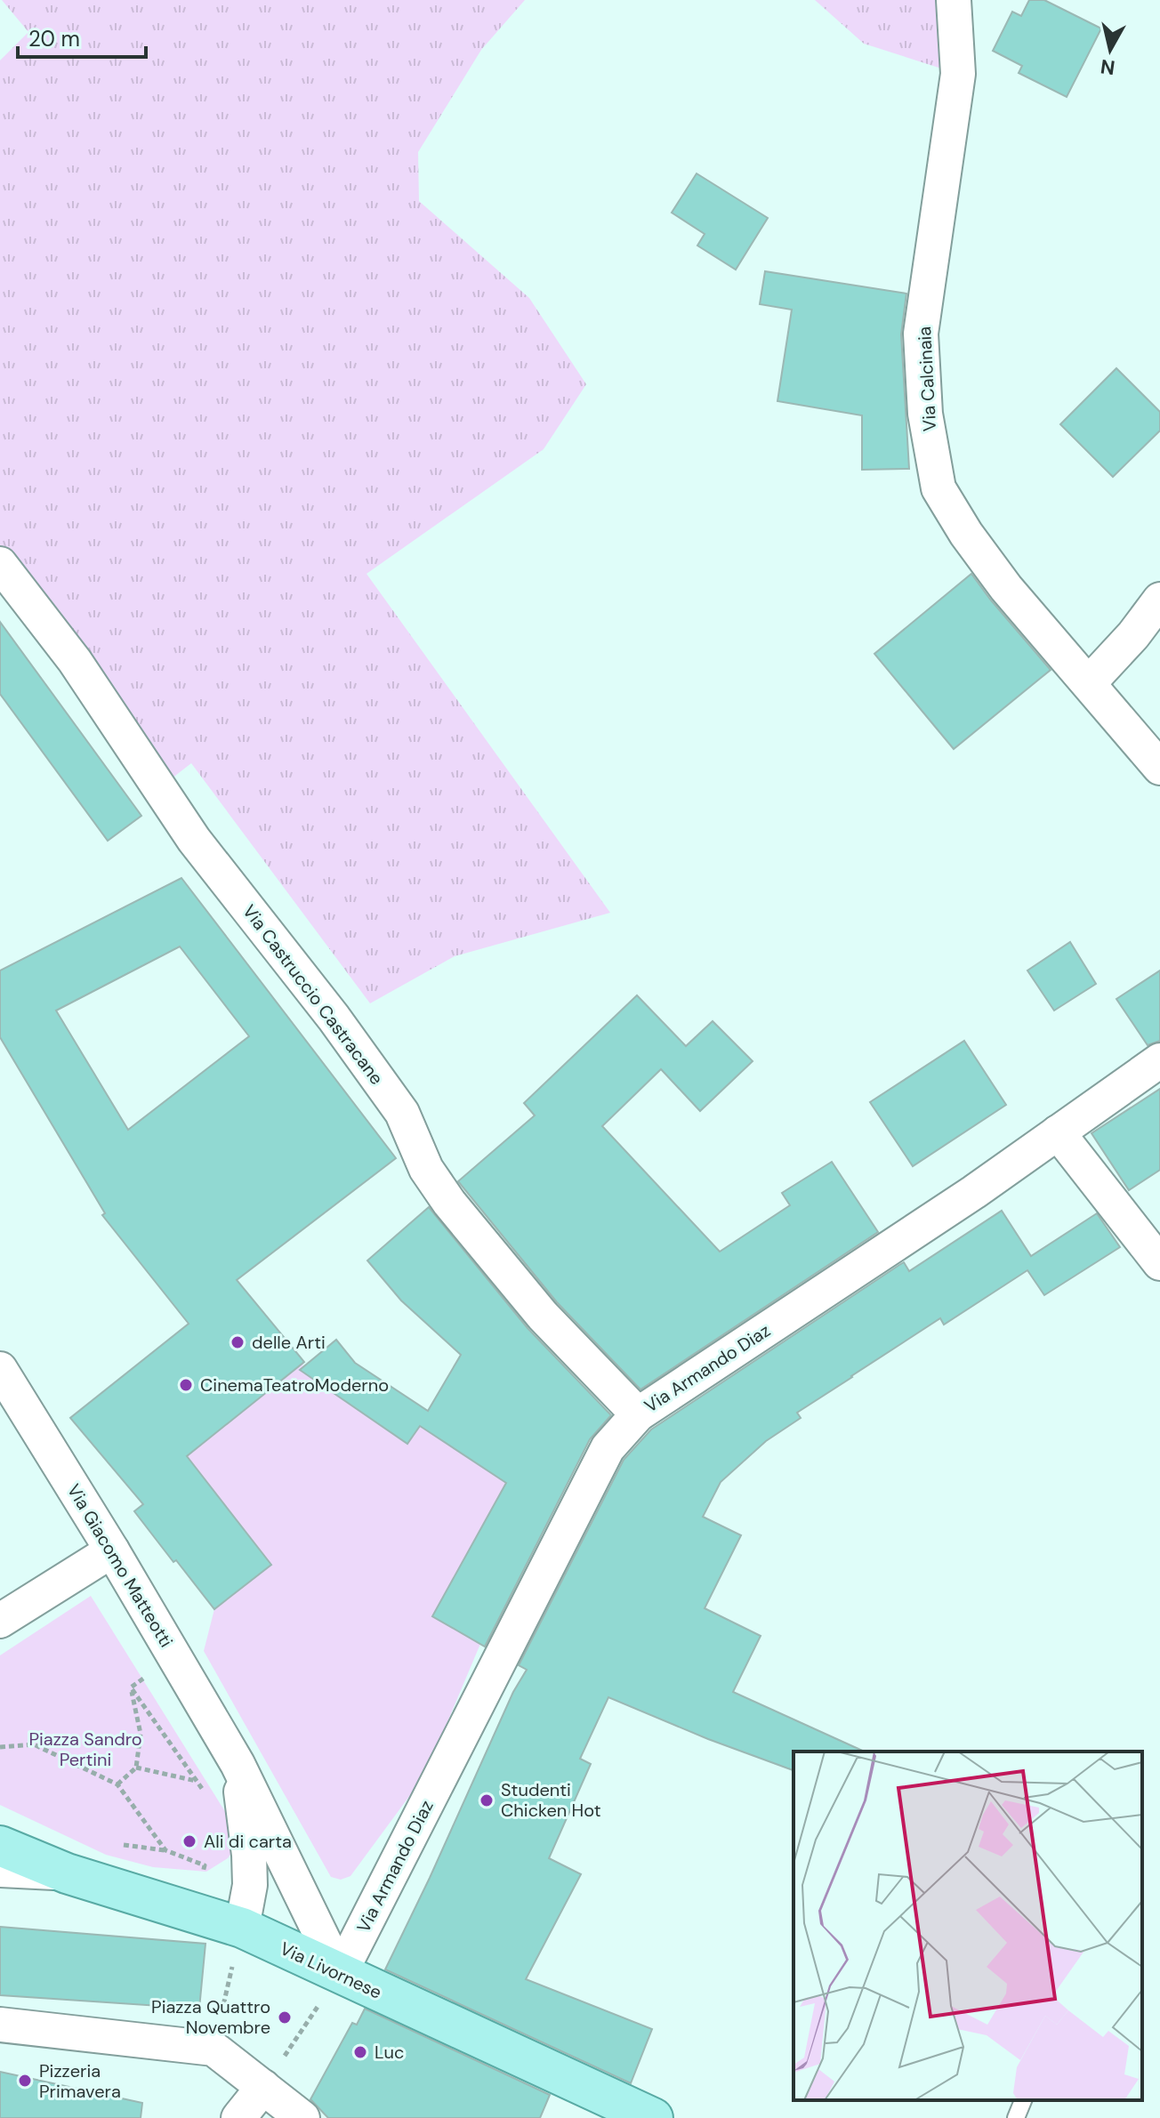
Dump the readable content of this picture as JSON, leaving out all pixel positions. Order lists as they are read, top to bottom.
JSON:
{
  "streets": {
    "main road": ["Via Livornese"],
    "street": [
      "Via Calcinaia",
      "Via Castruccio Castracane",
      "Via Armando Diaz",
      "Via Giacomo Matteotti"
    ]
  },
  "crossings": [
    ["Via Castruccio Castracane", "Via Armando Diaz"],
    ["Via Armando Diaz", "Via Giacomo Matteotti"],
    ["Via Armando Diaz", "Via Livornese"],
    ["Via Giacomo Matteotti", "Via Livornese"]
  ],
  "parks": ["Piazza Sandro Pertini"],
  "places": [
    "delle Arti",
    "CinemaTeatroModerno",
    "Studenti Chicken Hot",
    "Ali di carta",
    "Piazza Quattro Novembre",
    "Luc",
    "Pizzeria Primavera"
  ],
  "scale_bar": "20 m",
  "north": "bottom"
}
